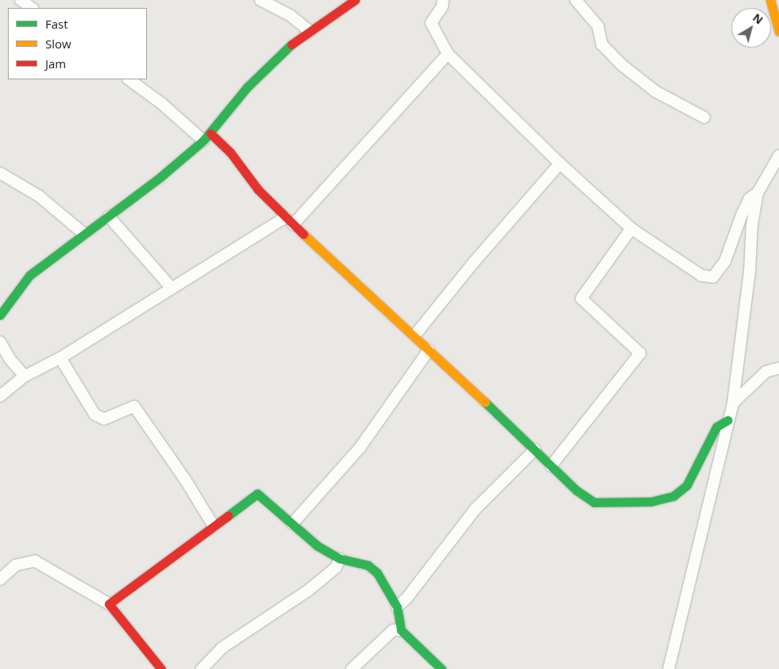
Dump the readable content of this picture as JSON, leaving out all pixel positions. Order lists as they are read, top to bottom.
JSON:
{
  "legend": ["Fast", "Slow", "Jam"],
  "north": "top right"
}
